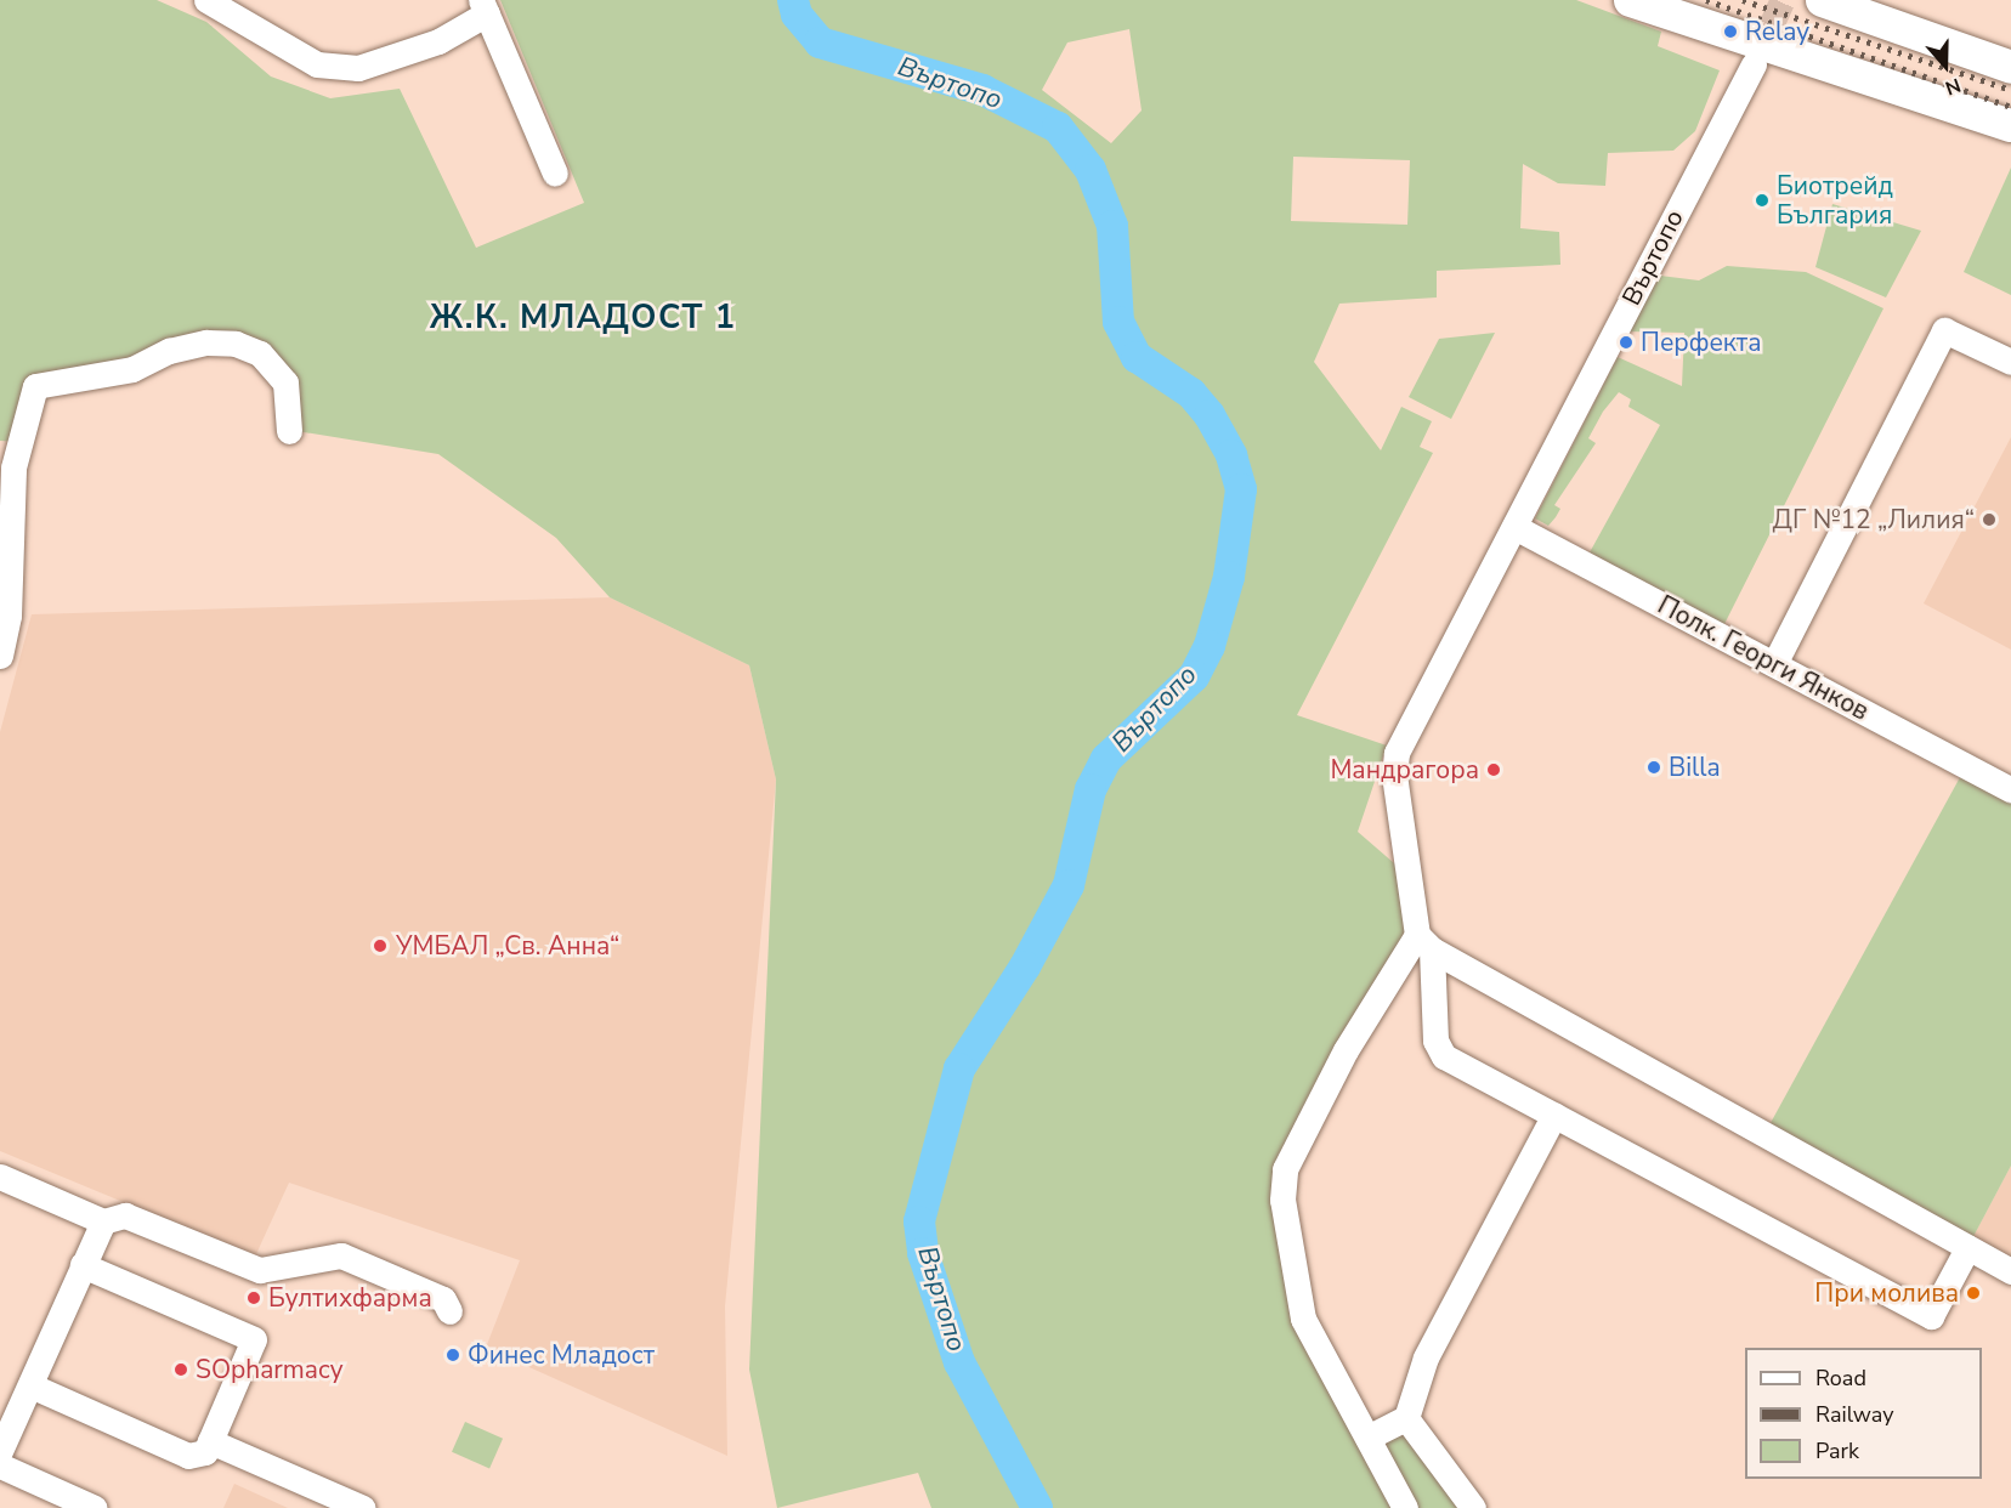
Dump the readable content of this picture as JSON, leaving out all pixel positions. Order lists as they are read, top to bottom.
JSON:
{
  "streets": {
    "street": ["Въртопо", "Полк. Георги Янков"]
  },
  "crossings": [
    ["Въртопо", "Полк. Георги Янков"]
  ],
  "districts": ["Ж.К. МЛАДОСТ 1"],
  "water": ["Въртопо"],
  "places": [
    "Relay",
    "Биотрейд България",
    "Перфекта",
    "ДГ №12 „Лилия“",
    "Billa",
    "Мандрагора",
    "УМБАЛ „Св. Анна“",
    "При молива",
    "Бултихфарма",
    "Финес Младост",
    "SOpharmacy"
  ],
  "legend": ["Road", "Railway", "Park"],
  "north": "bottom"
}
